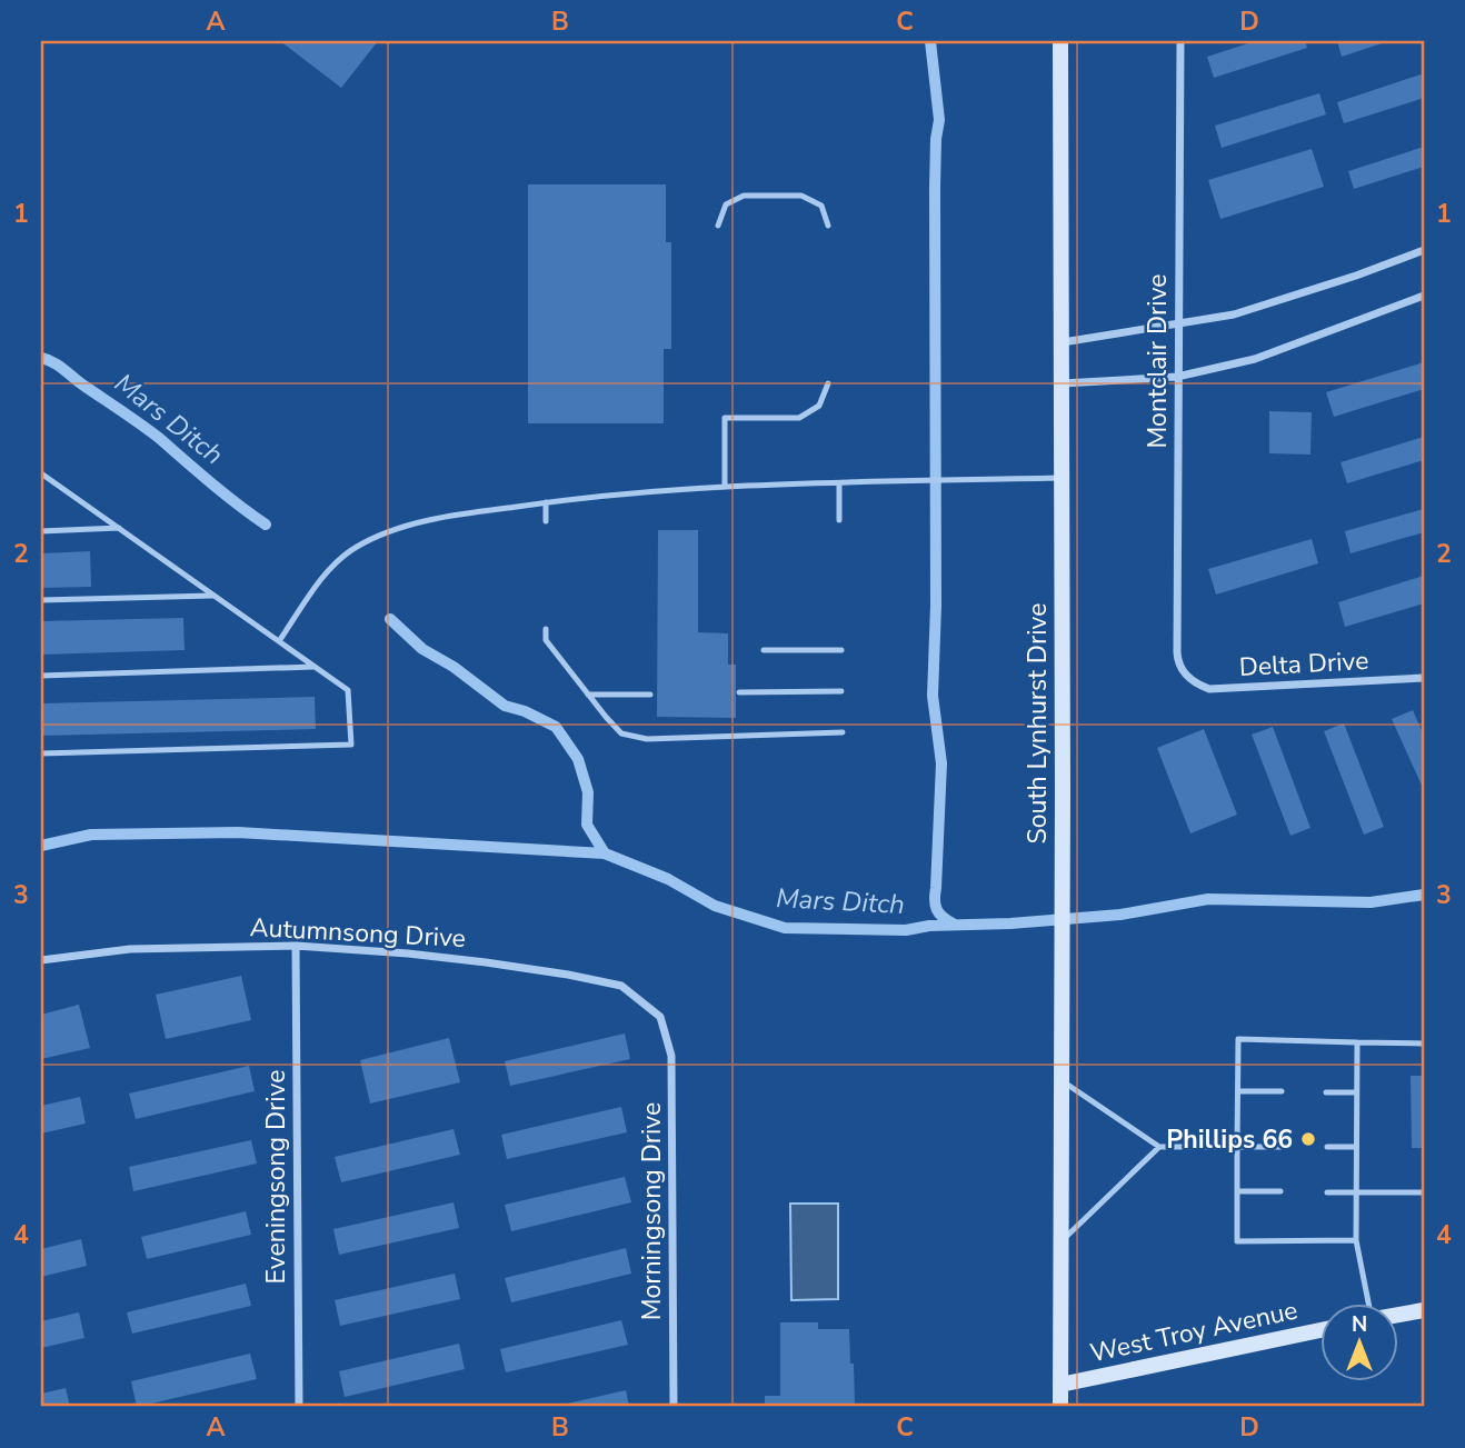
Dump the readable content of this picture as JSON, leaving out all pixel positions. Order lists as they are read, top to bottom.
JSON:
{
  "streets": {
    "main road": ["South Lynhurst Drive", "West Troy Avenue"],
    "street": [
      "Montclair Drive",
      "Delta Drive",
      "Autumnsong Drive",
      "Eveningsong Drive",
      "Morningsong Drive"
    ]
  },
  "crossings": [
    ["Montclair Drive", "Delta Drive"],
    ["South Lynhurst Drive", "West Troy Avenue"],
    ["Autumnsong Drive", "Eveningsong Drive"],
    ["Autumnsong Drive", "Morningsong Drive"]
  ],
  "water": ["Mars Ditch"],
  "places": ["Phillips 66"],
  "north": "top",
  "grid": {
    "columns": [
      "A",
      "B",
      "C",
      "D"
    ],
    "rows": [
      "1",
      "2",
      "3",
      "4"
    ]
  }
}
